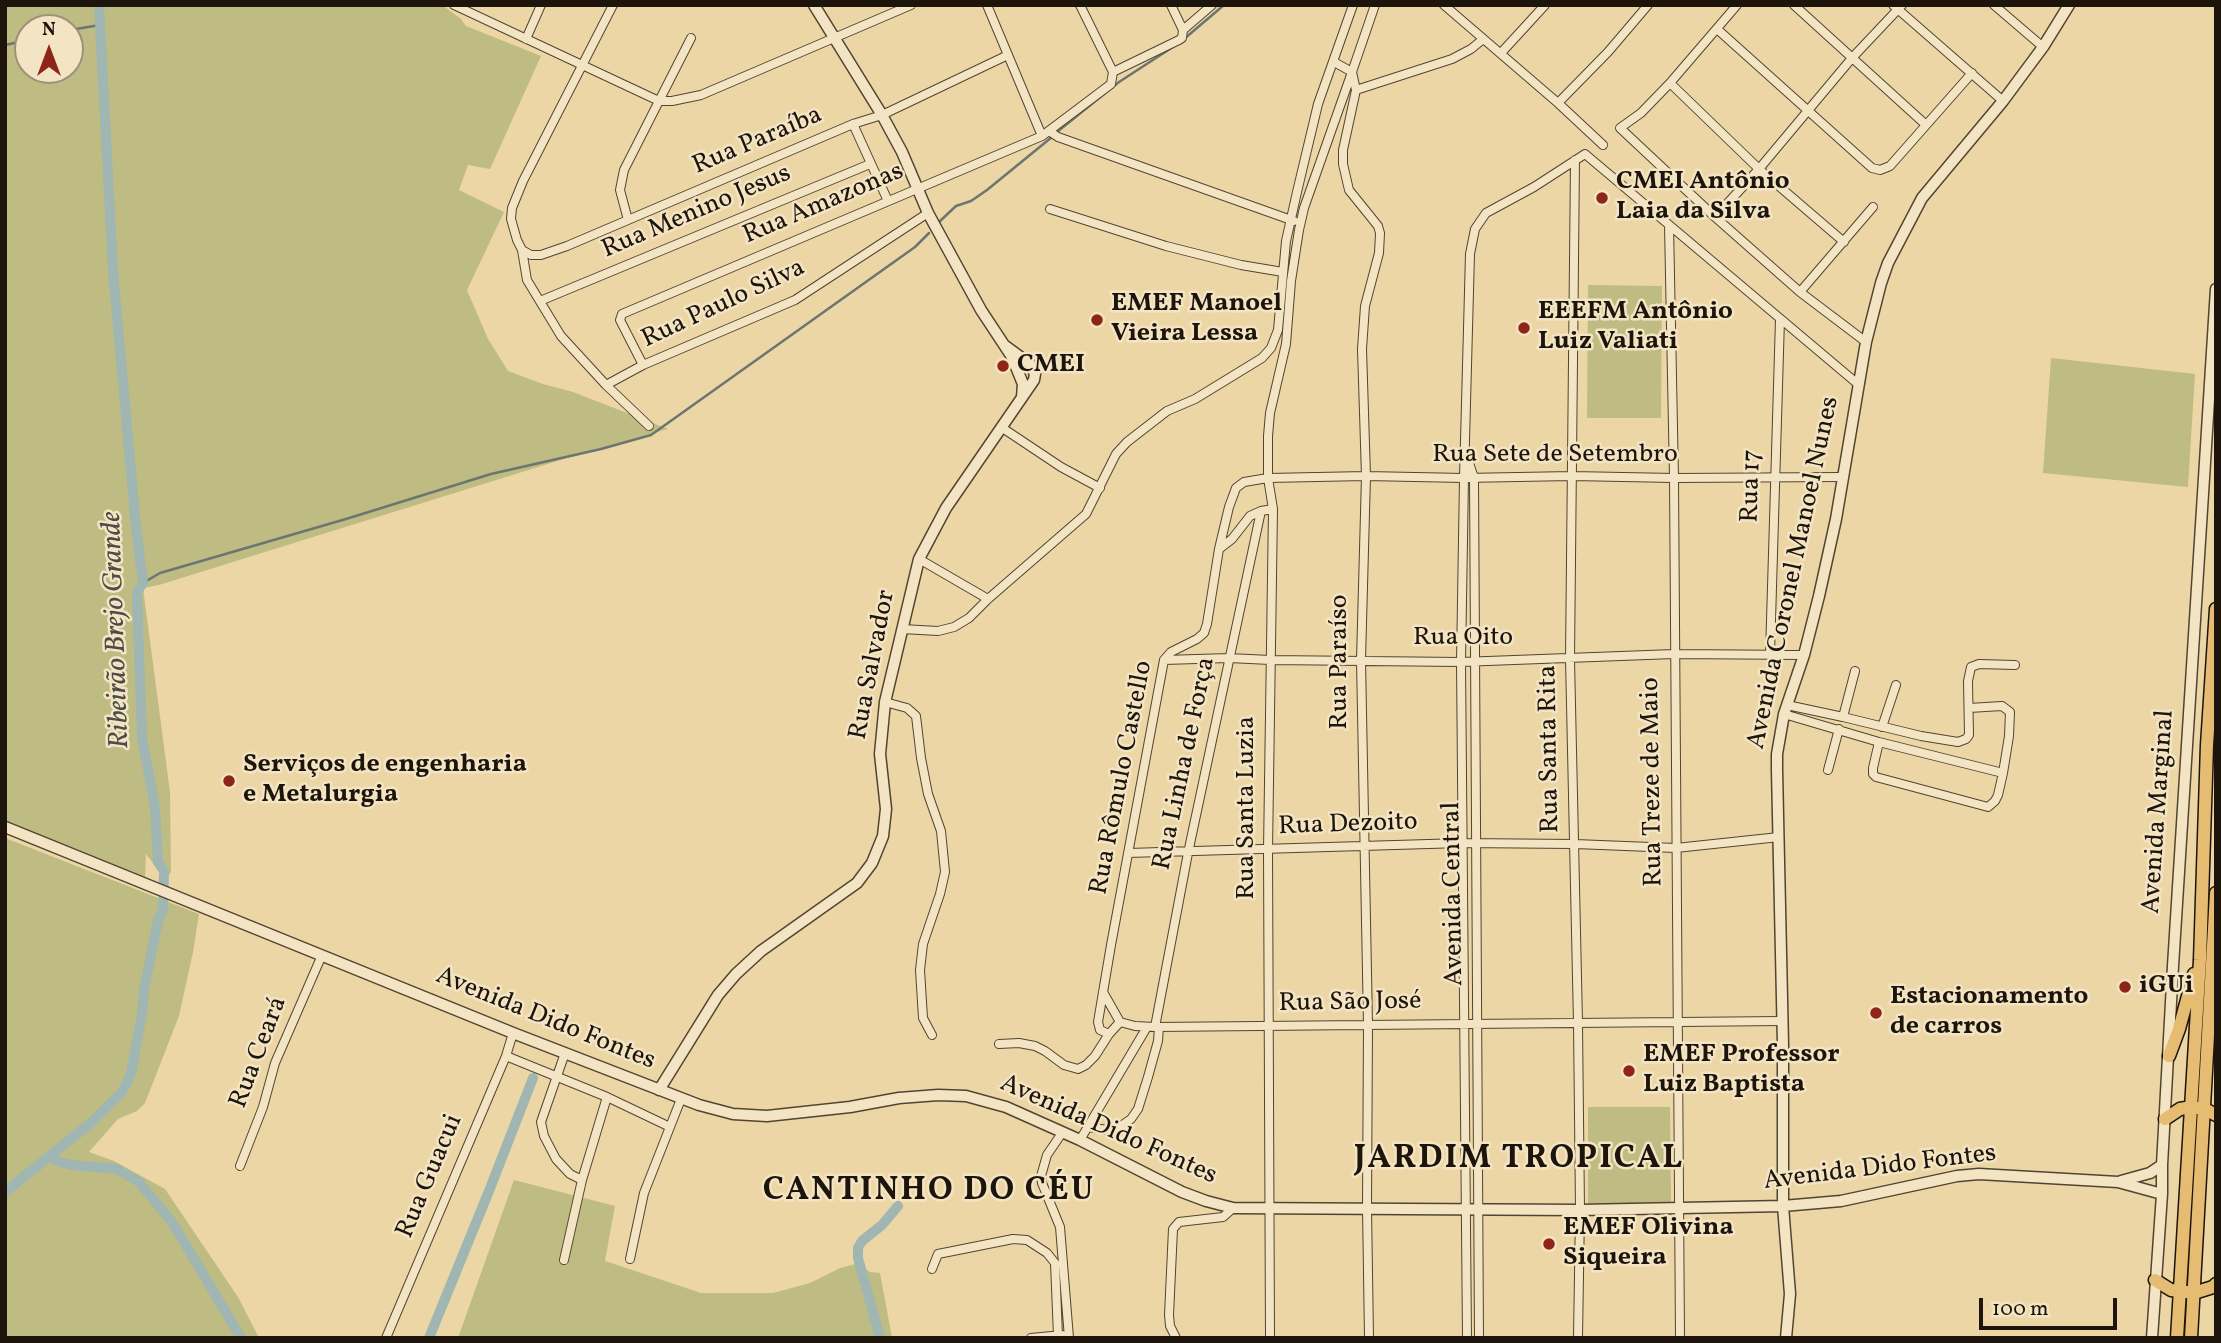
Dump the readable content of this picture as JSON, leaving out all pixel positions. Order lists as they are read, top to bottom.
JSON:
{
  "streets": {
    "street": [
      "Rua Paraíba",
      "Rua Amazonas",
      "Rua Menino Jesus",
      "Rua Paulo Silva",
      "Rua Sete de Setembro",
      "Rua 17",
      "Avenida Coronel Manoel Nunes",
      "Rua Oito",
      "Rua Paraíso",
      "Rua Salvador",
      "Rua Santa Rita",
      "Rua Linha de Força",
      "Rua Rômulo Castello",
      "Rua Treze de Maio",
      "Rua Santa Luzia",
      "Avenida Marginal",
      "Rua Dezoito",
      "Avenida Central",
      "Rua São José",
      "Avenida Dido Fontes",
      "Rua Ceará",
      "Rua Guacui"
    ]
  },
  "crossings": [
    ["Rua Paraíba", "Rua Salvador"],
    ["Rua Amazonas", "Rua Paulo Silva"],
    ["Rua Amazonas", "Rua Salvador"],
    ["Rua Paulo Silva", "Rua Salvador"],
    ["Rua Sete de Setembro", "Rua 17"],
    ["Rua Sete de Setembro", "Avenida Coronel Manoel Nunes"],
    ["Rua Sete de Setembro", "Rua Paraíso"],
    ["Rua Sete de Setembro", "Rua Santa Rita"],
    ["Rua Sete de Setembro", "Rua Rômulo Castello"],
    ["Rua Sete de Setembro", "Rua Treze de Maio"],
    ["Rua Sete de Setembro", "Rua Santa Luzia"],
    ["Rua Sete de Setembro", "Avenida Central"],
    ["Rua 17", "Rua Oito"],
    ["Avenida Coronel Manoel Nunes", "Rua Oito"],
    ["Avenida Coronel Manoel Nunes", "Rua Dezoito"],
    ["Avenida Coronel Manoel Nunes", "Rua São José"],
    ["Avenida Coronel Manoel Nunes", "Avenida Dido Fontes"],
    ["Rua Oito", "Rua Paraíso"],
    ["Rua Oito", "Rua Santa Rita"],
    ["Rua Oito", "Rua Linha de Força"],
    ["Rua Oito", "Rua Rômulo Castello"],
    ["Rua Oito", "Rua Treze de Maio"],
    ["Rua Oito", "Rua Santa Luzia"],
    ["Rua Oito", "Avenida Central"],
    ["Rua Paraíso", "Rua Santa Luzia"],
    ["Rua Paraíso", "Rua Dezoito"],
    ["Rua Paraíso", "Rua São José"],
    ["Rua Paraíso", "Avenida Dido Fontes"],
    ["Rua Salvador", "Avenida Dido Fontes"],
    ["Rua Santa Rita", "Rua Dezoito"],
    ["Rua Santa Rita", "Avenida Central"],
    ["Rua Santa Rita", "Rua São José"],
    ["Rua Santa Rita", "Avenida Dido Fontes"],
    ["Rua Linha de Força", "Rua Dezoito"],
    ["Rua Linha de Força", "Rua São José"],
    ["Rua Linha de Força", "Avenida Dido Fontes"],
    ["Rua Rômulo Castello", "Rua Santa Luzia"],
    ["Rua Rômulo Castello", "Rua Dezoito"],
    ["Rua Treze de Maio", "Rua Dezoito"],
    ["Rua Treze de Maio", "Rua São José"],
    ["Rua Treze de Maio", "Avenida Dido Fontes"],
    ["Rua Santa Luzia", "Rua Dezoito"],
    ["Rua Santa Luzia", "Rua São José"],
    ["Rua Santa Luzia", "Avenida Dido Fontes"],
    ["Avenida Marginal", "Avenida Dido Fontes"],
    ["Rua Dezoito", "Avenida Central"],
    ["Avenida Central", "Rua São José"],
    ["Avenida Central", "Avenida Dido Fontes"],
    ["Avenida Dido Fontes", "Rua Ceará"],
    ["Avenida Dido Fontes", "Rua Guacui"]
  ],
  "districts": ["JARDIM TROPICAL", "CANTINHO DO CÉU"],
  "water": ["Ribeirão Brejo Grande"],
  "places": [
    "CMEI Antônio Laia da Silva",
    "EMEF Manoel Vieira Lessa",
    "EEEFM Antônio Luiz Valiati",
    "CMEI",
    "Serviços de engenharia e Metalurgia",
    "iGUi",
    "Estacionamento de carros",
    "EMEF Professor Luiz Baptista",
    "EMEF Olivina Siqueira"
  ],
  "scale_bar": "100 m",
  "north": "top"
}
